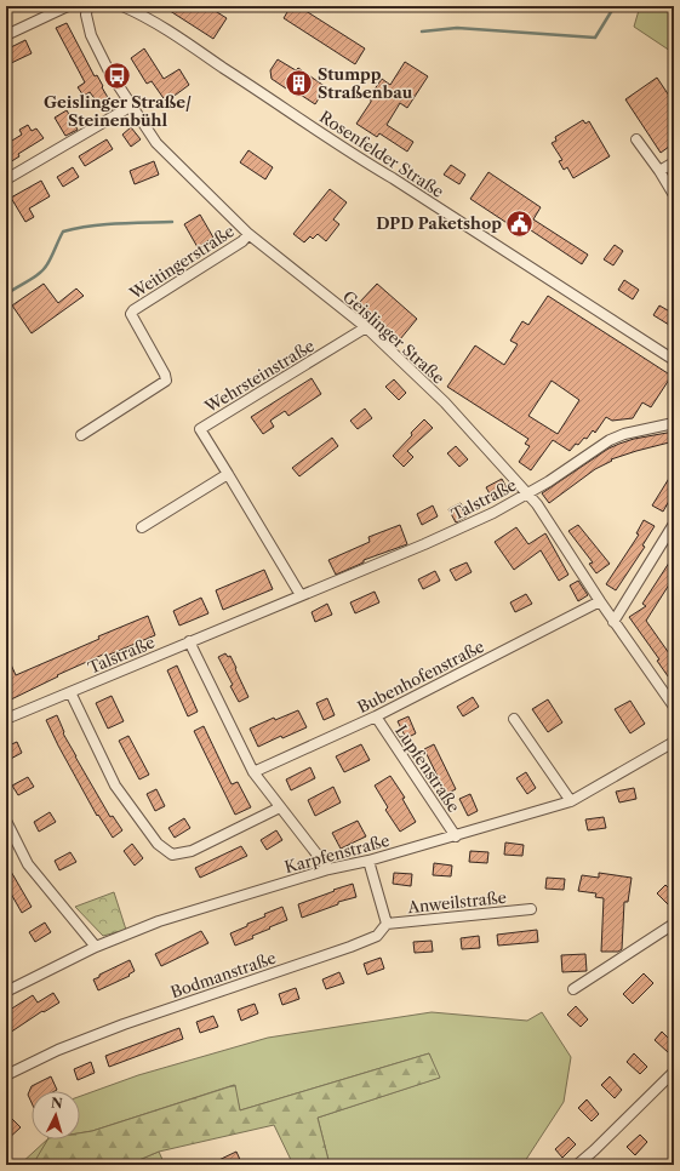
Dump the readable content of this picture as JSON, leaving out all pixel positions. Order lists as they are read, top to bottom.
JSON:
{
  "streets": {
    "street": [
      "Rosenfelder Straße",
      "Weitingerstraße",
      "Geislinger Straße",
      "Wehrsteinstraße",
      "Talstraße",
      "Bubenhofenstraße",
      "Lupfenstraße",
      "Karpfenstraße",
      "Anweilstraße",
      "Bodmanstraße"
    ]
  },
  "crossings": [
    ["Weitingerstraße", "Geislinger Straße"],
    ["Geislinger Straße", "Wehrsteinstraße"],
    ["Geislinger Straße", "Talstraße"],
    ["Geislinger Straße", "Bubenhofenstraße"],
    ["Bubenhofenstraße", "Lupfenstraße"],
    ["Lupfenstraße", "Karpfenstraße"],
    ["Anweilstraße", "Bodmanstraße"]
  ],
  "places": {
    "bus stop": ["Geislinger Straße/ Steinenbühl"],
    "building": ["Stumpp Straßenbau"],
    "public building": ["DPD Paketshop"]
  },
  "north": "top"
}
